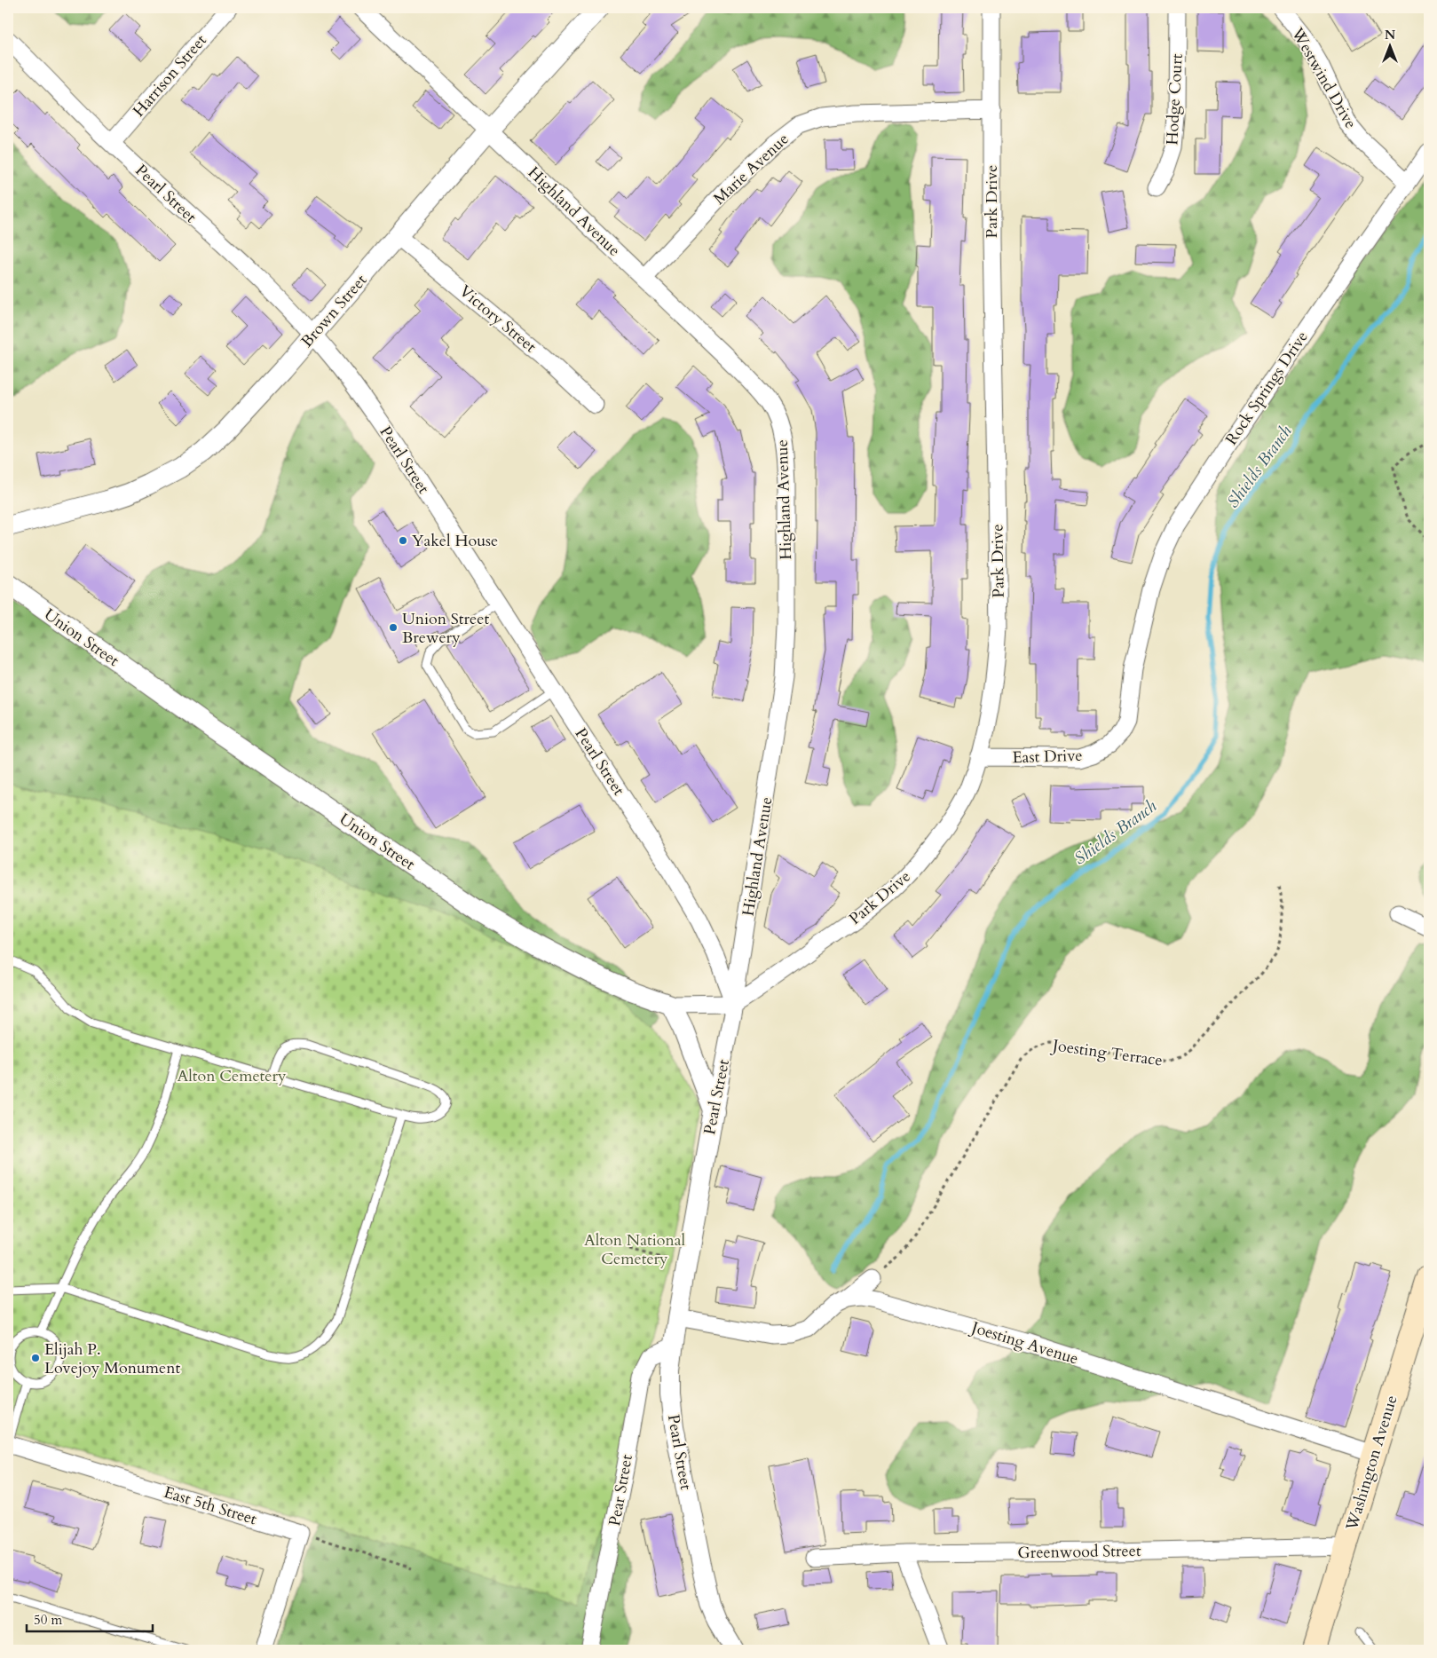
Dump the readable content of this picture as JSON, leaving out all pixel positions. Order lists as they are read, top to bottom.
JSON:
{
  "streets": {
    "main road": ["Washington Avenue"],
    "street": [
      "Harrison Street",
      "Westwind Drive",
      "Hodge Court",
      "Marie Avenue",
      "Pearl Street",
      "Park Drive",
      "Highland Avenue",
      "Brown Street",
      "Victory Street",
      "Rock Springs Drive",
      "Union Street",
      "East Drive",
      "Joesting Avenue",
      "Pear Street",
      "East 5th Street",
      "Greenwood Street"
    ],
    "path": ["Joesting Terrace"]
  },
  "crossings": [
    ["Harrison Street", "Pearl Street"],
    ["Westwind Drive", "Rock Springs Drive"],
    ["Marie Avenue", "Park Drive"],
    ["Marie Avenue", "Highland Avenue"],
    ["Pearl Street", "Park Drive"],
    ["Pearl Street", "Highland Avenue"],
    ["Pearl Street", "Brown Street"],
    ["Pearl Street", "Joesting Avenue"],
    ["Pearl Street", "Pear Street"],
    ["Park Drive", "Highland Avenue"],
    ["Park Drive", "East Drive"],
    ["Highland Avenue", "Brown Street"],
    ["Brown Street", "Victory Street"],
    ["Rock Springs Drive", "East Drive"],
    ["Joesting Avenue", "Washington Avenue"],
    ["Washington Avenue", "Greenwood Street"]
  ],
  "water": ["Shields Branch"],
  "parks": ["Alton Cemetery", "Alton National Cemetery"],
  "places": ["Yakel House", "Union Street Brewery", "Elijah P. Lovejoy Monument"],
  "scale_bar": "50 m",
  "north": "top"
}
